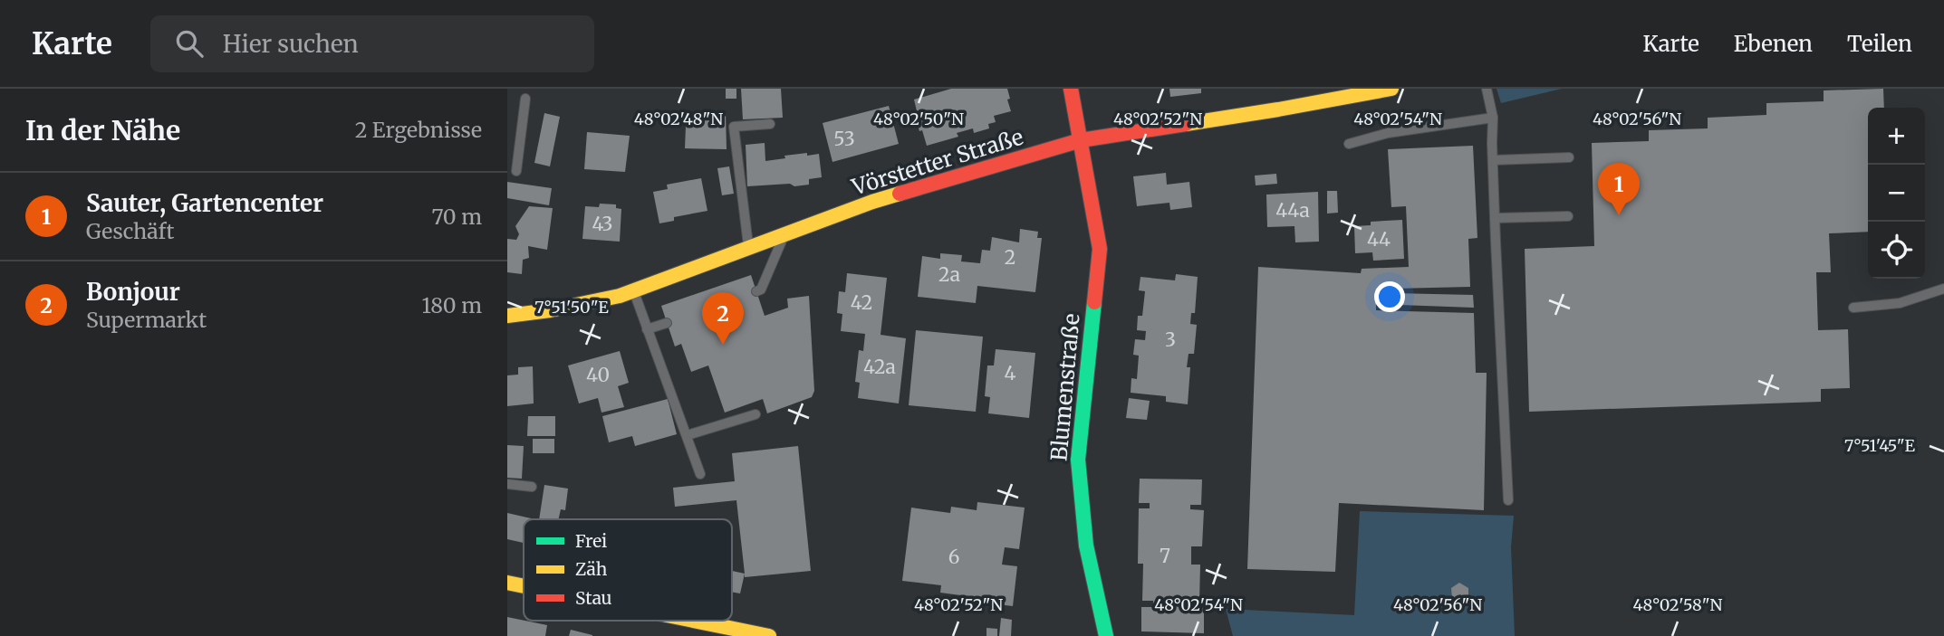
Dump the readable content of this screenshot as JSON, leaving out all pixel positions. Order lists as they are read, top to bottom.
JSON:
{
  "streets": {
    "street": ["Vörstetter Straße", "Blumenstraße"]
  },
  "crossings": [
    ["Vörstetter Straße", "Blumenstraße"]
  ],
  "house_numbers": [
    "53",
    "44a",
    "43",
    "44",
    "2",
    "2a",
    "42",
    "3",
    "42a",
    "4",
    "40",
    "7",
    "6"
  ],
  "legend": ["Frei", "Zäh", "Stau"],
  "page": {
    "header": "Karte",
    "search": "Hier suchen",
    "nav": ["Karte", "Ebenen", "Teilen"],
    "heading": ["In der Nähe", "2 Ergebnisse"],
    "map_buttons": ["+", "−"],
    "pins": ["1", "2"],
    "list": [
      {
        "mark": "1",
        "name": "Sauter, Gartencenter",
        "note": "Geschäft",
        "value": "70 m"
      },
      {
        "mark": "2",
        "name": "Bonjour",
        "note": "Supermarkt",
        "value": "180 m"
      }
    ]
  },
  "coordinates": [
    "48°02'48\"N",
    "48°02'50\"N",
    "48°02'52\"N",
    "48°02'54\"N",
    "48°02'56\"N",
    "7°51'50\"E",
    "7°51'45\"E",
    "48°02'58\"N"
  ]
}
